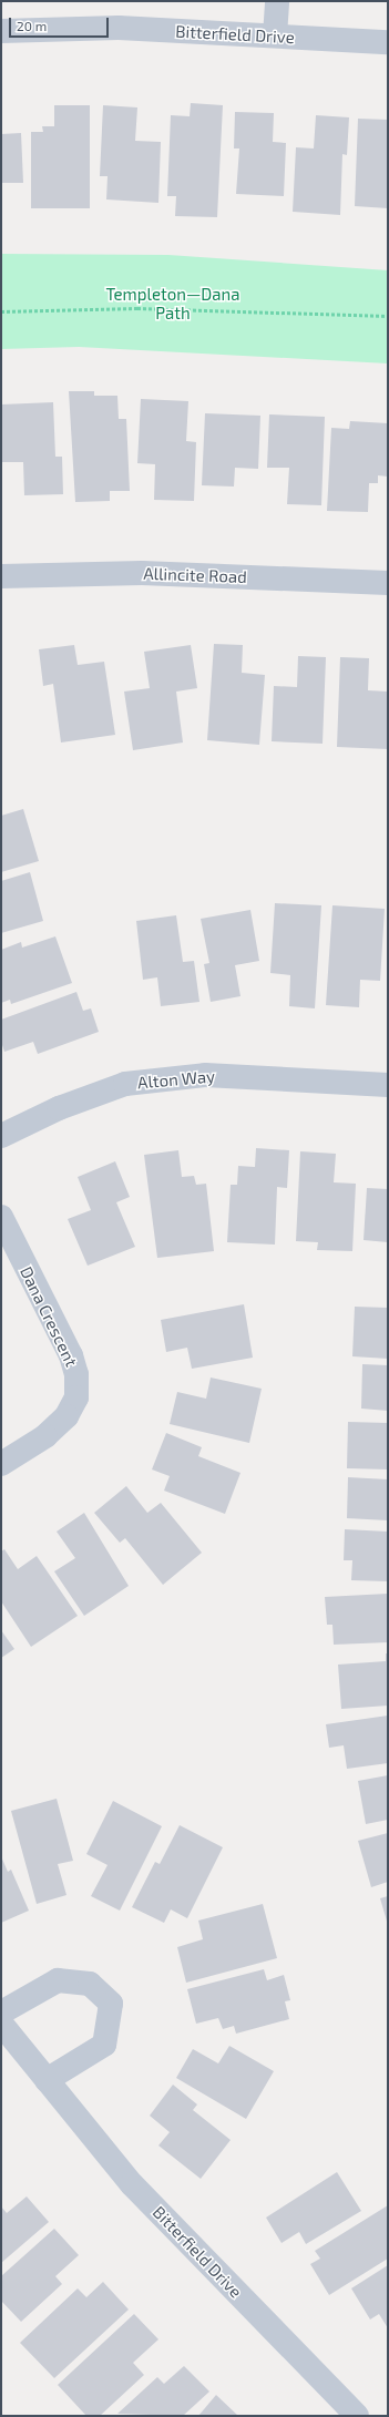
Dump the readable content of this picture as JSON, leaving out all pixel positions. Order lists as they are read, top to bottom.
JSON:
{
  "streets": {
    "street": [
      "Bitterfield Drive",
      "Allincite Road",
      "Alton Way",
      "Dana Crescent"
    ]
  },
  "parks": ["Templeton—Dana Path"],
  "scale_bar": "20 m"
}
